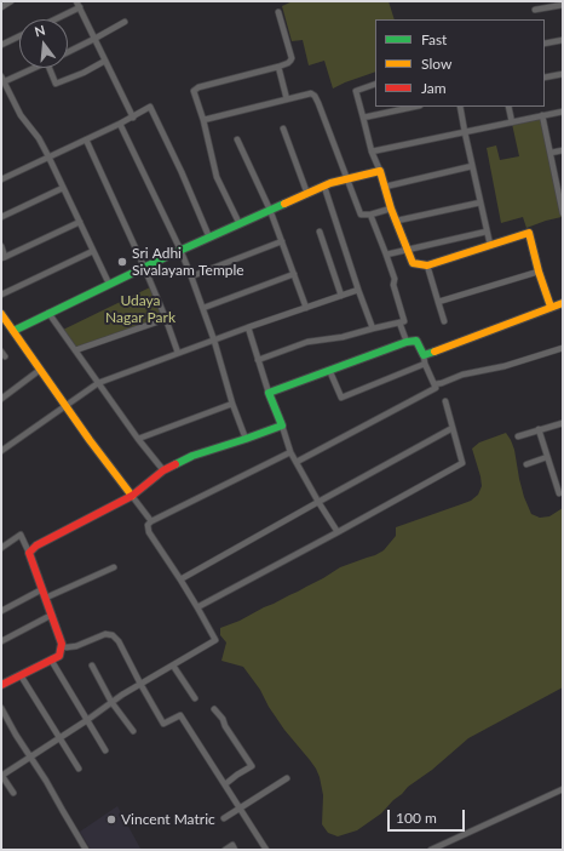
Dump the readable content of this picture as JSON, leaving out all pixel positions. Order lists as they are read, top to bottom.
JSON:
{
  "parks": ["Udaya Nagar Park"],
  "places": ["Sri Adhi Sivalayam Temple", "Vincent Matric"],
  "legend": ["Fast", "Slow", "Jam"],
  "scale_bar": "100 m",
  "north": "top"
}
